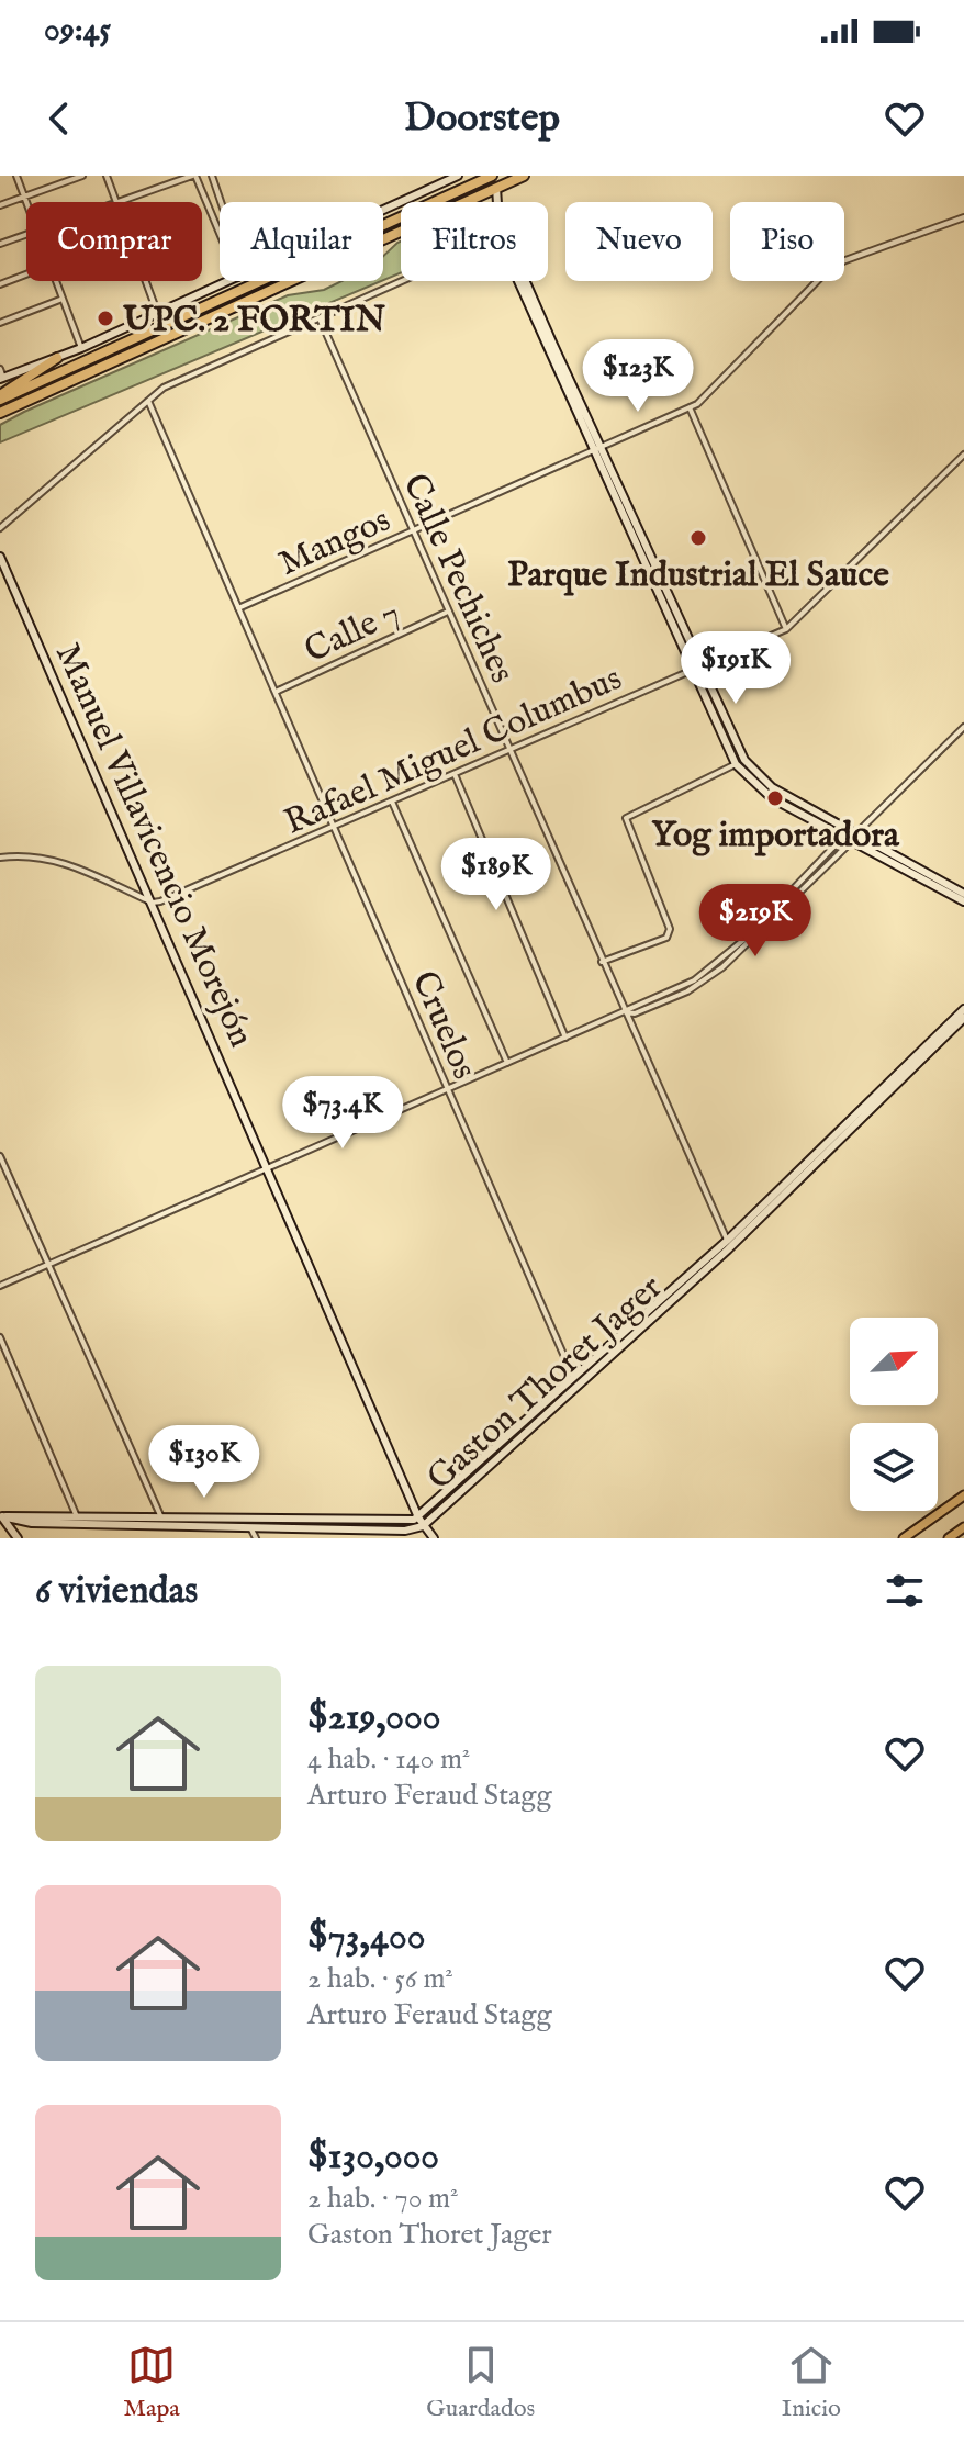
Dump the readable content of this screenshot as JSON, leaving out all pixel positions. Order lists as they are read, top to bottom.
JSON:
{
  "streets": {
    "street": [
      "Mangos",
      "Calle Pechiches",
      "Calle 7",
      "Rafael Miguel Columbus",
      "Manuel Villavicencio Morejón",
      "Cruelos",
      "Gaston Thoret Jager"
    ]
  },
  "crossings": [
    ["Mangos", "Calle Pechiches"],
    ["Mangos", "Cruelos"],
    ["Calle Pechiches", "Calle 7"],
    ["Calle Pechiches", "Rafael Miguel Columbus"],
    ["Calle Pechiches", "Gaston Thoret Jager"],
    ["Calle 7", "Cruelos"],
    ["Rafael Miguel Columbus", "Manuel Villavicencio Morejón"],
    ["Rafael Miguel Columbus", "Cruelos"],
    ["Manuel Villavicencio Morejón", "Gaston Thoret Jager"],
    ["Cruelos", "Gaston Thoret Jager"]
  ],
  "places": ["UPC. 2 FORTIN", "Parque Industrial El Sauce", "Yog importadora"],
  "north": "top right",
  "page": {
    "status": "09:45",
    "header": "Doorstep",
    "chip": [
      "Comprar",
      "Alquilar",
      "Filtros",
      "Nuevo",
      "Piso"
    ],
    "price": [
      "$123K",
      "$191K",
      "$189K",
      "$219K",
      "$73.4K",
      "$130K"
    ],
    "heading": "6 viviendas",
    "list": [
      {
        "name": "$219,000",
        "note": "4 hab. · 140 m² · Arturo Feraud Stagg"
      },
      {
        "name": "$73,400",
        "note": "2 hab. · 56 m² · Arturo Feraud Stagg"
      },
      {
        "name": "$130,000",
        "note": "2 hab. · 70 m² · Gaston Thoret Jager"
      }
    ],
    "tabs": ["Mapa", "Guardados", "Inicio"]
  }
}
